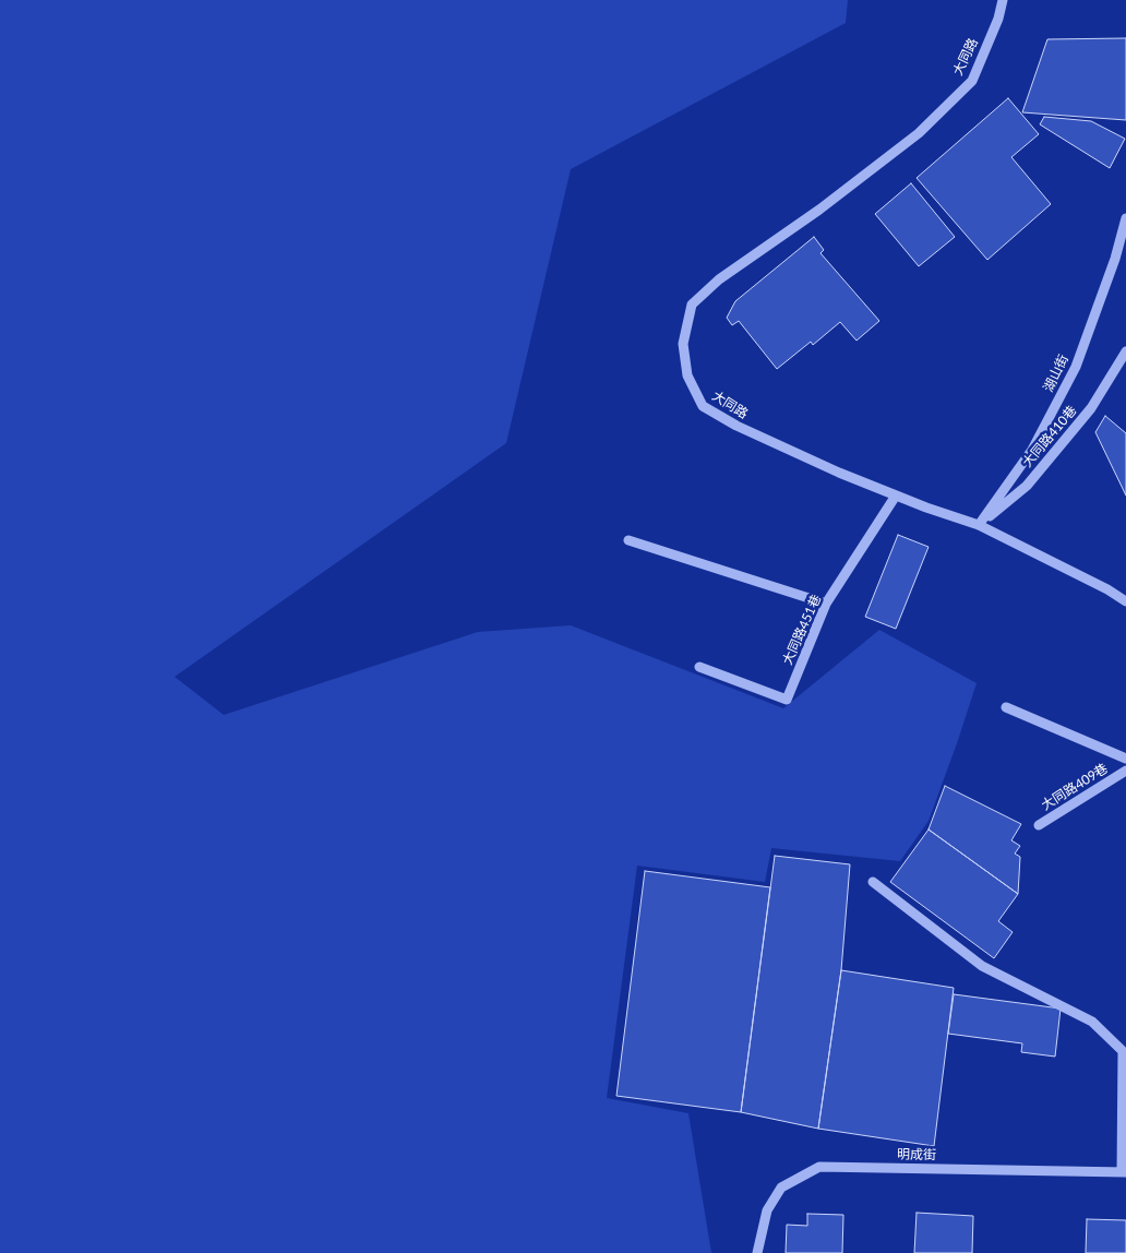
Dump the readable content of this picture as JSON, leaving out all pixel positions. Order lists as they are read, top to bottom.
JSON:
{
  "streets": {
    "street": [
      "大同路",
      "湖山街",
      "大同路410巷",
      "大同路451巷",
      "大同路409巷",
      "明成街"
    ]
  },
  "crossings": [
    ["大同路", "湖山街"],
    ["大同路", "大同路410巷"],
    ["大同路", "大同路451巷"],
    ["湖山街", "大同路410巷"]
  ]
}
